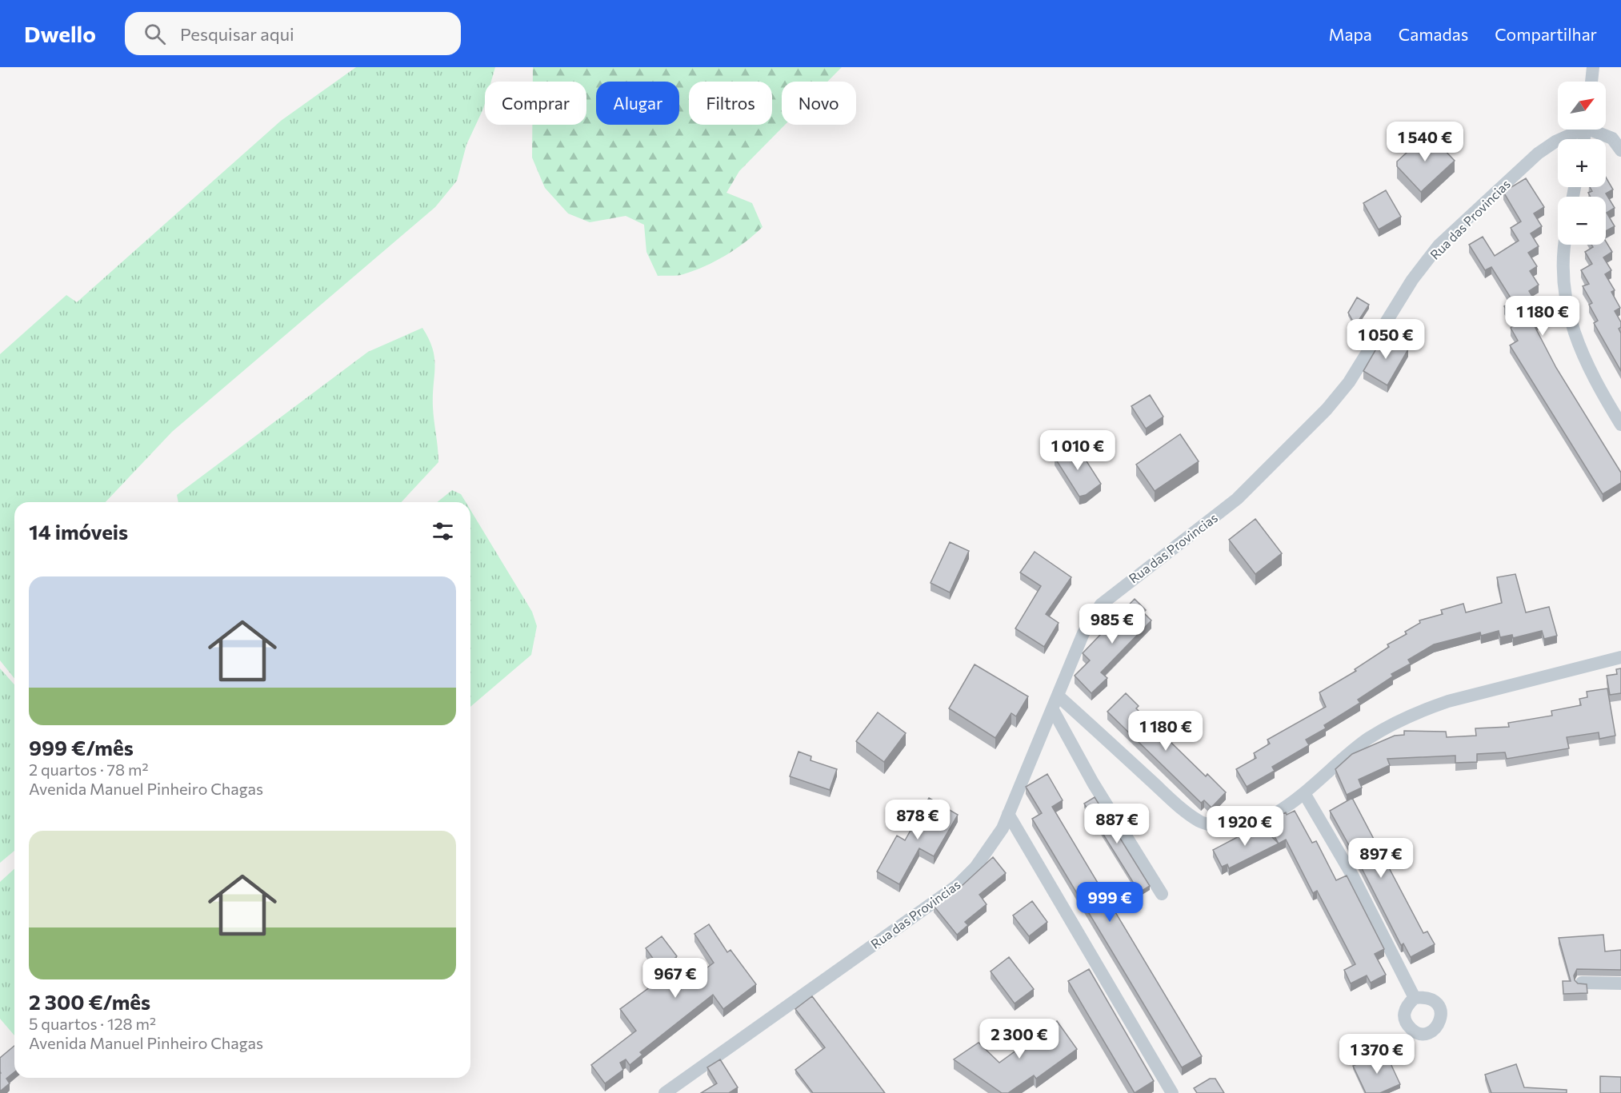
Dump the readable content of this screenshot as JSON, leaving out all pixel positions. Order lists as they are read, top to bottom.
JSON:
{
  "streets": {
    "street": ["Rua das Provincias"]
  },
  "north": "top right",
  "page": {
    "header": "Dwello",
    "search": "Pesquisar aqui",
    "nav": ["Mapa", "Camadas", "Compartilhar"],
    "map_buttons": ["+", "−"],
    "chip": [
      "Comprar",
      "Alugar",
      "Filtros",
      "Novo"
    ],
    "price": [
      "1 540 €",
      "1 180 €",
      "1 050 €",
      "1 010 €",
      "985 €",
      "1 180 €",
      "878 €",
      "887 €",
      "1 920 €",
      "897 €",
      "999 €",
      "967 €",
      "2 300 €",
      "1 370 €"
    ],
    "heading": "14 imóveis",
    "list": [
      {
        "name": "999 €/mês",
        "note": "2 quartos · 78 m² · Avenida Manuel Pinheiro Chagas"
      },
      {
        "name": "2 300 €/mês",
        "note": "5 quartos · 128 m² · Avenida Manuel Pinheiro Chagas"
      }
    ]
  }
}
